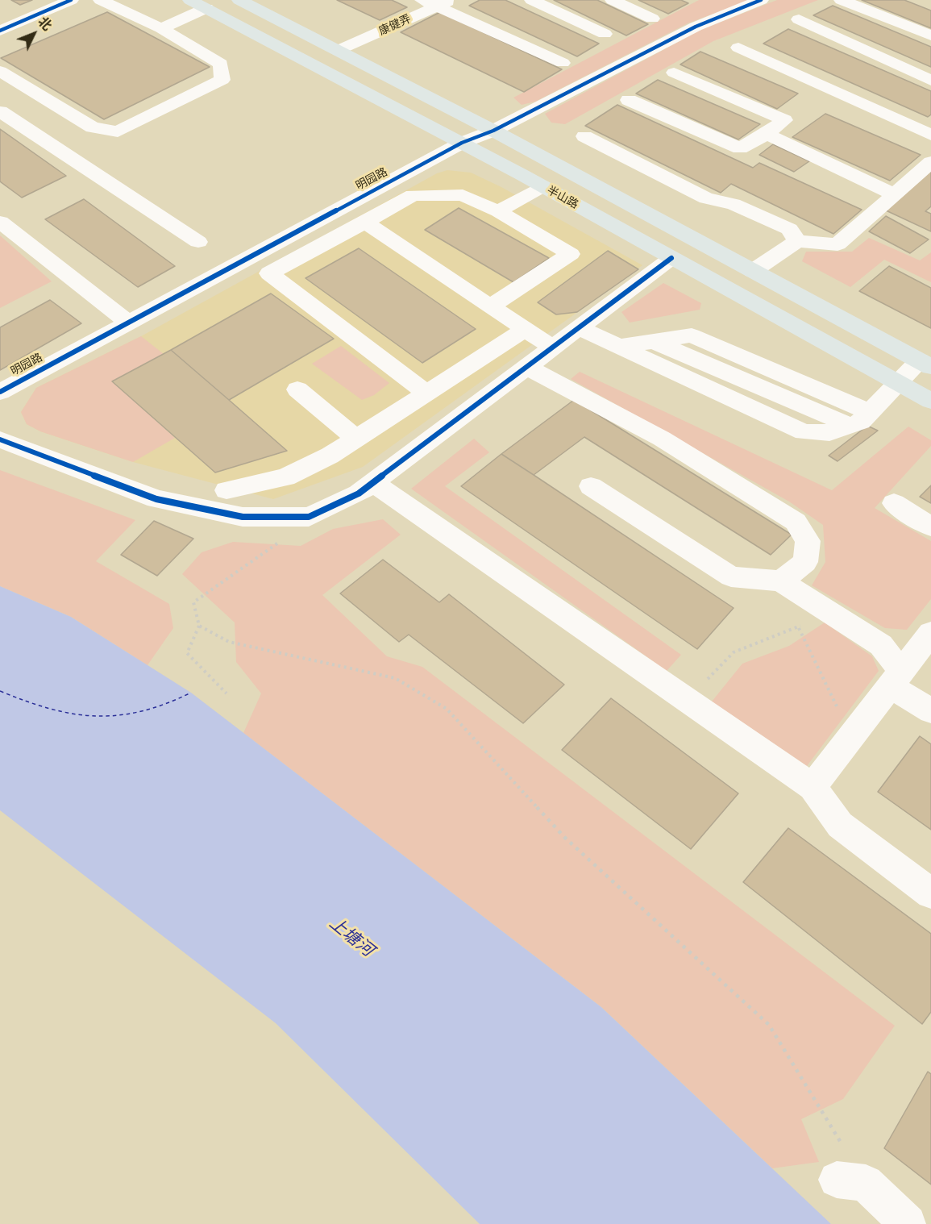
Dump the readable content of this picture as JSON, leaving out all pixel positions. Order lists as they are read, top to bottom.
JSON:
{
  "streets": {
    "main road": ["半山路"],
    "street": ["康健弄", "明园路"]
  },
  "crossings": [
    ["康健弄", "半山路"],
    ["明园路", "半山路"]
  ],
  "water": ["上塘河"],
  "north": "top right"
}
